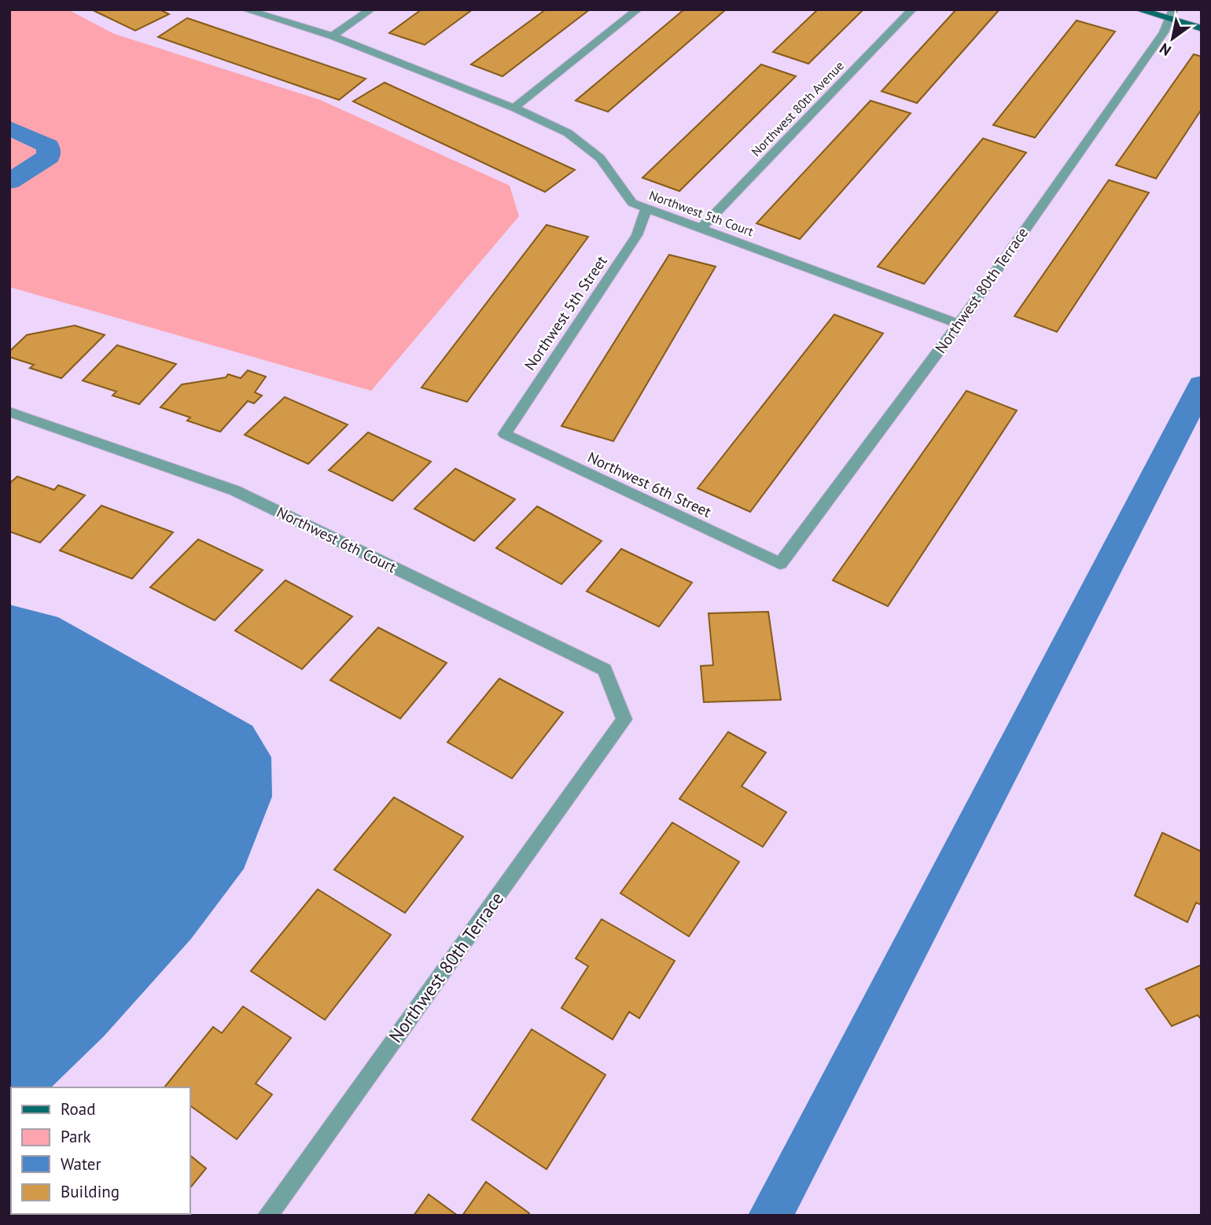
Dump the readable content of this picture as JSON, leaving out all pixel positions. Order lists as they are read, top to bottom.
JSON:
{
  "streets": {
    "street": [
      "Northwest 80th Avenue",
      "Northwest 5th Court",
      "Northwest 80th Terrace",
      "Northwest 5th Street",
      "Northwest 6th Street",
      "Northwest 6th Court"
    ]
  },
  "crossings": [
    ["Northwest 80th Avenue", "Northwest 5th Court"],
    ["Northwest 5th Court", "Northwest 80th Terrace"],
    ["Northwest 5th Court", "Northwest 5th Street"],
    ["Northwest 80th Terrace", "Northwest 6th Street"],
    ["Northwest 80th Terrace", "Northwest 6th Court"],
    ["Northwest 5th Street", "Northwest 6th Street"]
  ],
  "legend": [
    "Road",
    "Park",
    "Water",
    "Building"
  ],
  "north": "bottom left"
}
